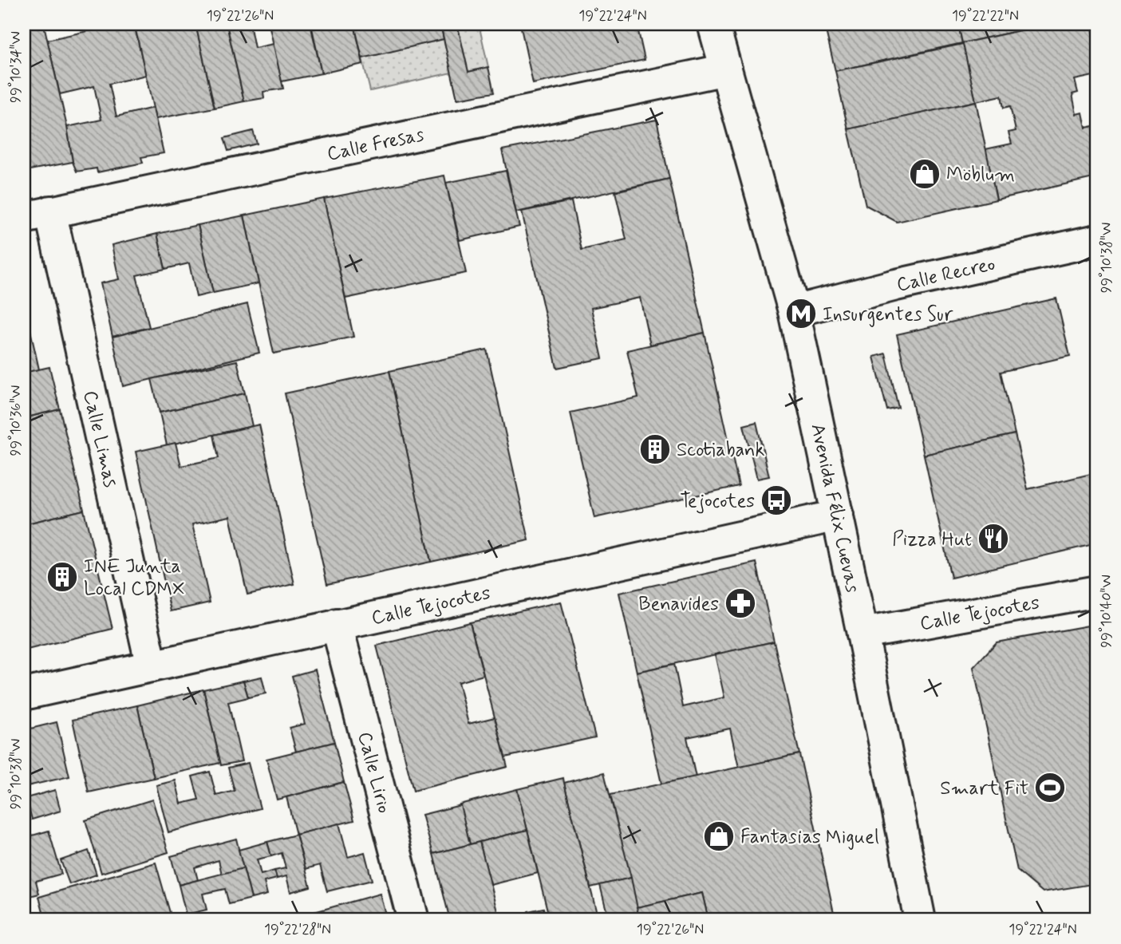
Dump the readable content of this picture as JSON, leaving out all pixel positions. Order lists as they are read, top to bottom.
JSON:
{
  "streets": {
    "street": [
      "Calle Fresas",
      "Calle Recreo",
      "Calle Limas",
      "Avenida Félix Cuevas",
      "Calle Tejocotes",
      "Calle Lirio"
    ]
  },
  "crossings": [
    ["Calle Fresas", "Calle Limas"],
    ["Calle Fresas", "Avenida Félix Cuevas"],
    ["Calle Recreo", "Avenida Félix Cuevas"],
    ["Calle Limas", "Calle Tejocotes"],
    ["Avenida Félix Cuevas", "Calle Tejocotes"],
    ["Calle Tejocotes", "Calle Lirio"]
  ],
  "places": {
    "shop": ["Möblum", "Fantasias Miguel"],
    "metro station": ["Insurgentes Sur"],
    "building": ["Scotiabank", "INE Junta Local CDMX"],
    "bus stop": ["Tejocotes"],
    "restaurant": ["Pizza Hut"],
    "pharmacy": ["Benavides"],
    "sports": ["Smart Fit"]
  },
  "coordinates": [
    "19°22'26\"N",
    "19°22'24\"N",
    "19°22'22\"N",
    "99°10'34\"W",
    "99°10'38\"W",
    "99°10'36\"W",
    "99°10'40\"W",
    "19°22'28\"N"
  ]
}
